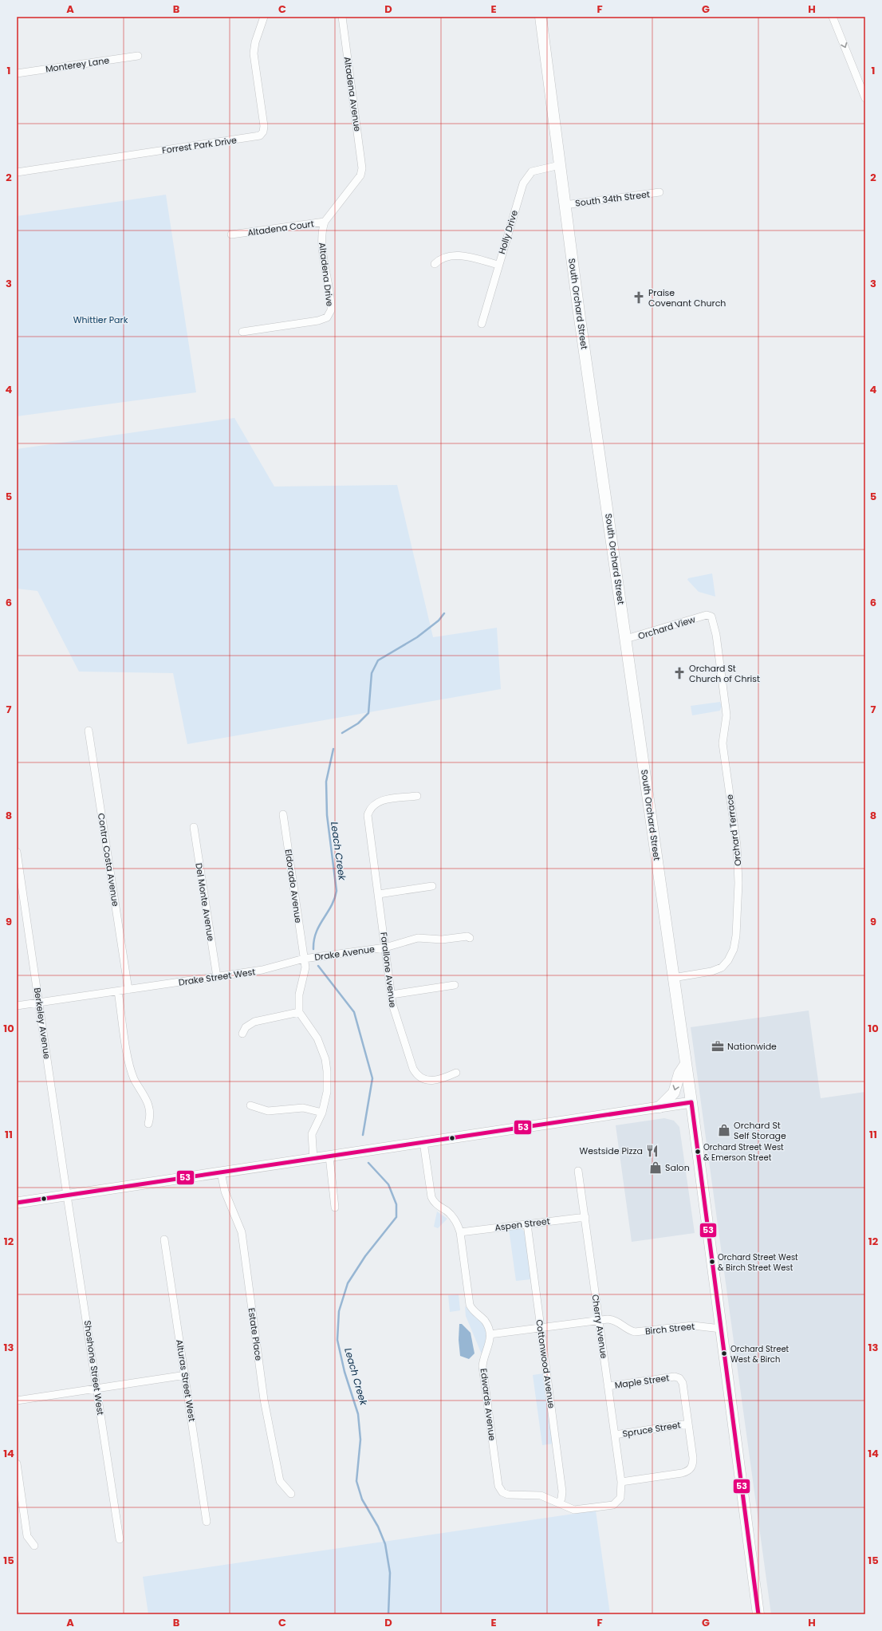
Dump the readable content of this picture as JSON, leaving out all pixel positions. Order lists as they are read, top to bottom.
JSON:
{
  "streets": {
    "main road": ["South Orchard Street"],
    "street": [
      "Monterey Lane",
      "Altadena Avenue",
      "Forrest Park Drive",
      "South 34th Street",
      "Altadena Court",
      "Holly Drive",
      "Altadena Drive",
      "Orchard View",
      "Orchard Terrace",
      "Contra Costa Avenue",
      "Eldorado Avenue",
      "Del Monte Avenue",
      "Drake Avenue",
      "Farallone Avenue",
      "Drake Street West",
      "Berkeley Avenue",
      "Aspen Street",
      "Cherry Avenue",
      "Birch Street",
      "Estate Place",
      "Cottonwood Avenue",
      "Shoshone Street West",
      "Alturas Street West",
      "Maple Street",
      "Edwards Avenue",
      "Spruce Street"
    ]
  },
  "crossings": [
    ["Altadena Avenue", "Altadena Court"],
    ["South 34th Street", "South Orchard Street"],
    ["Altadena Court", "Altadena Drive"],
    ["Holly Drive", "South Orchard Street"],
    ["South Orchard Street", "Orchard View"],
    ["South Orchard Street", "Orchard Terrace"],
    ["South Orchard Street", "Birch Street"],
    ["Orchard View", "Orchard Terrace"],
    ["Contra Costa Avenue", "Drake Street West"],
    ["Eldorado Avenue", "Drake Avenue"],
    ["Eldorado Avenue", "Drake Street West"],
    ["Del Monte Avenue", "Drake Street West"],
    ["Drake Avenue", "Farallone Avenue"],
    ["Drake Avenue", "Drake Street West"],
    ["Berkeley Avenue", "Shoshone Street West"],
    ["Aspen Street", "Cherry Avenue"],
    ["Aspen Street", "Cottonwood Avenue"],
    ["Cherry Avenue", "Birch Street"],
    ["Cherry Avenue", "Cottonwood Avenue"],
    ["Cherry Avenue", "Maple Street"],
    ["Cherry Avenue", "Edwards Avenue"],
    ["Cherry Avenue", "Spruce Street"],
    ["Birch Street", "Cottonwood Avenue"],
    ["Birch Street", "Edwards Avenue"],
    ["Maple Street", "Spruce Street"]
  ],
  "water": ["Leach Creek"],
  "parks": ["Whittier Park"],
  "places": {
    "church": ["Praise Covenant Church", "Orchard St Church of Christ"],
    "office": ["Nationwide"],
    "shop": ["Orchard St Self Storage", "Salon"],
    "restaurant": ["Westside Pizza"],
    "other": ["Orchard Street West & Emerson Street", "Orchard Street West & Birch Street West", "Orchard Street West & Birch"]
  },
  "lines": ["transit line 53"],
  "grid": {
    "columns": [
      "A",
      "B",
      "C",
      "D",
      "E",
      "F",
      "G",
      "H"
    ],
    "rows": [
      "1",
      "2",
      "3",
      "4",
      "5",
      "6",
      "7",
      "8",
      "9",
      "10",
      "11",
      "12",
      "13",
      "14",
      "15"
    ]
  }
}
